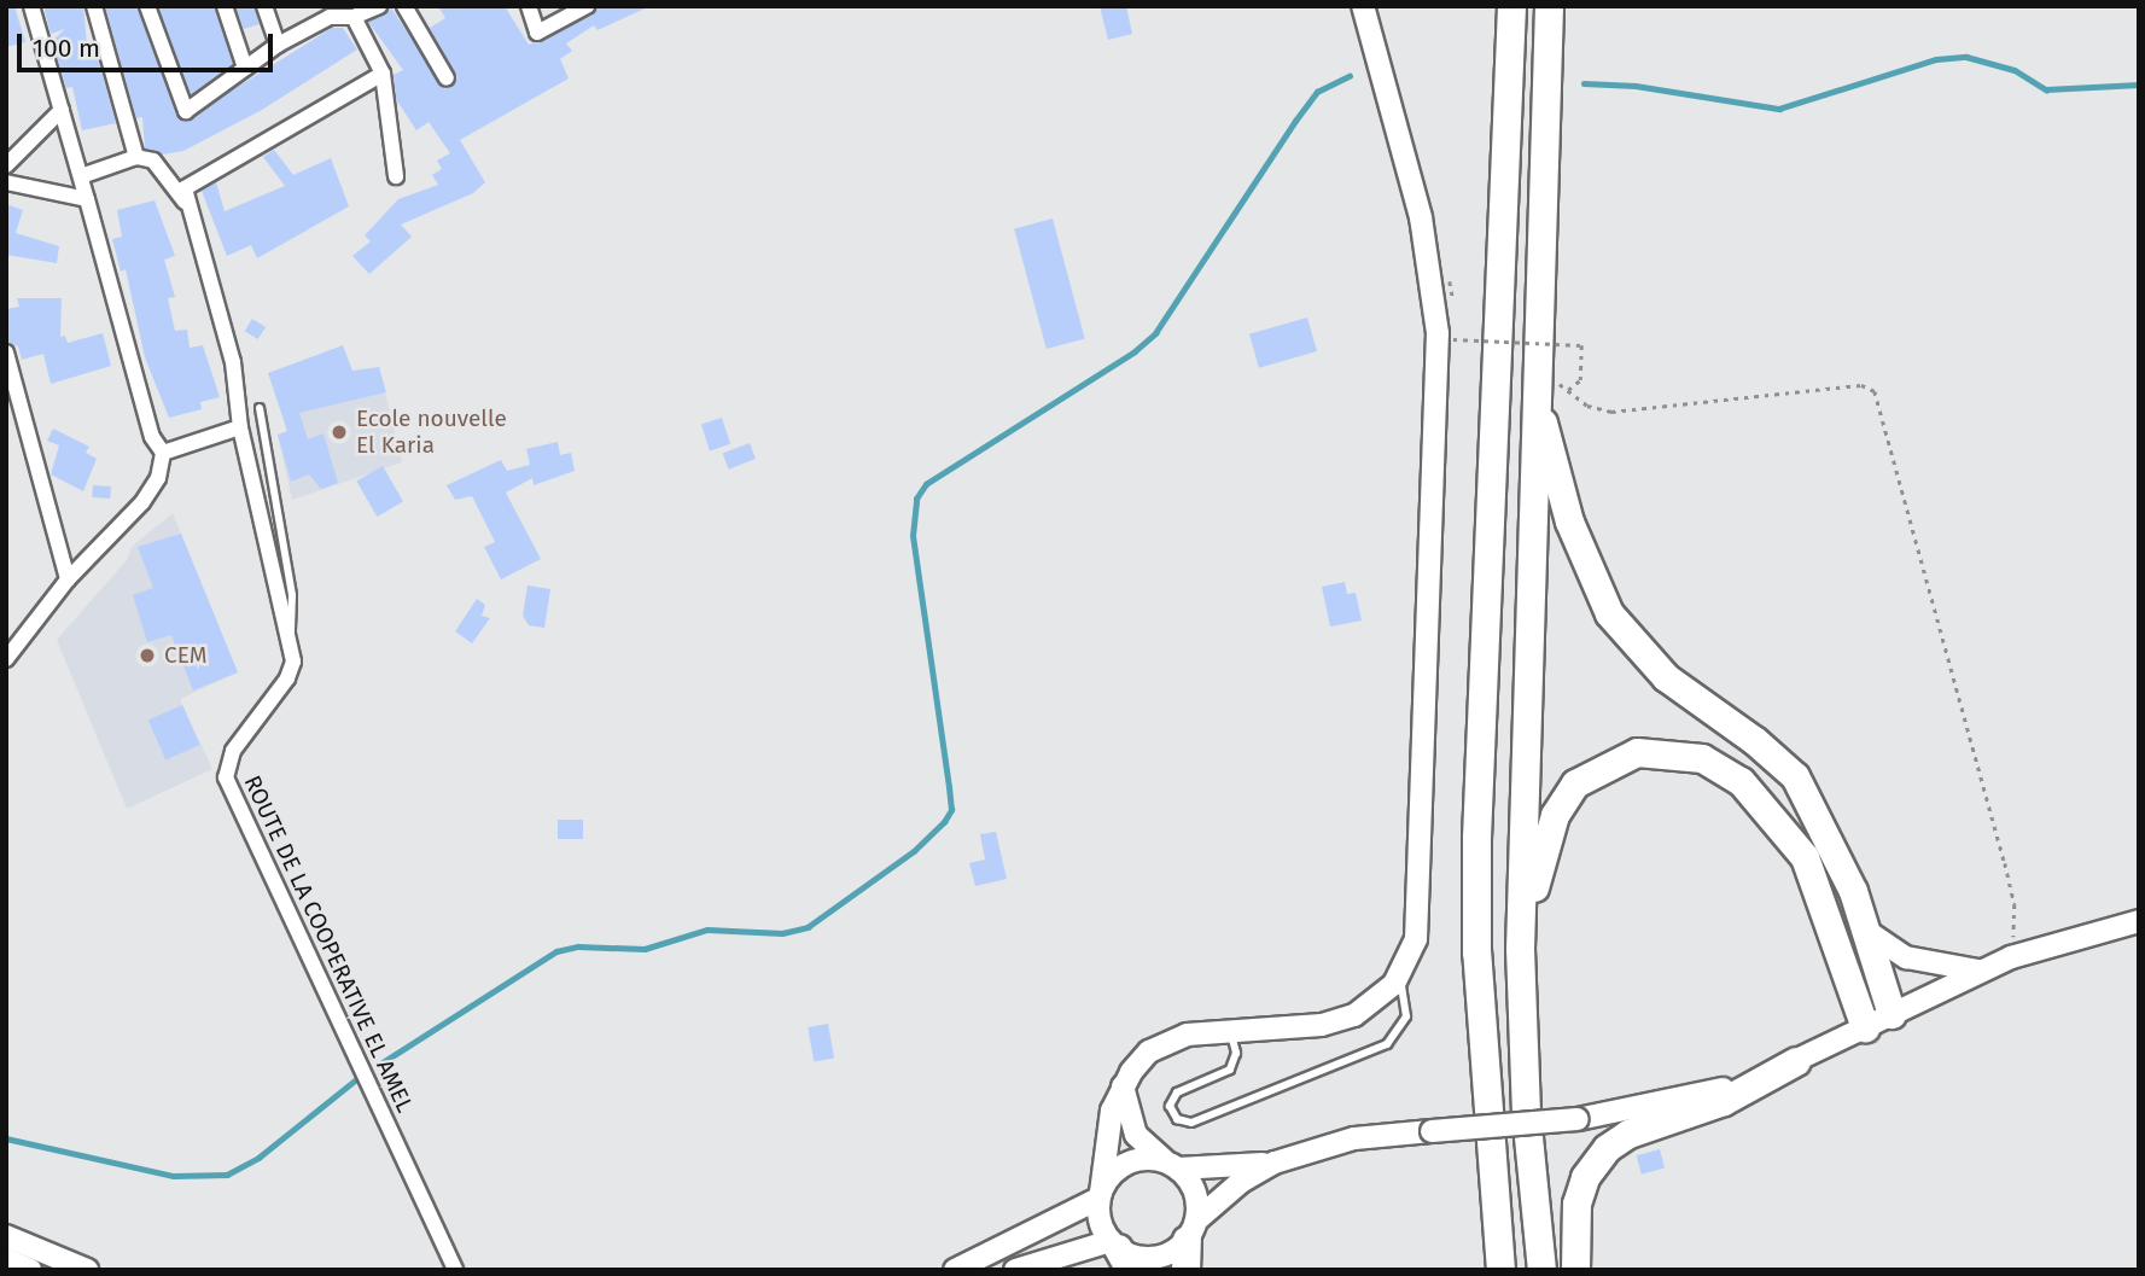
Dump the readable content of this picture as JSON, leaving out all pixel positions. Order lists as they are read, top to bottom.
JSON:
{
  "streets": {
    "street": ["ROUTE DE LA COOPERATIVE EL AMEL"]
  },
  "places": ["Ecole nouvelle El Karia", "CEM"],
  "scale_bar": "100 m"
}
